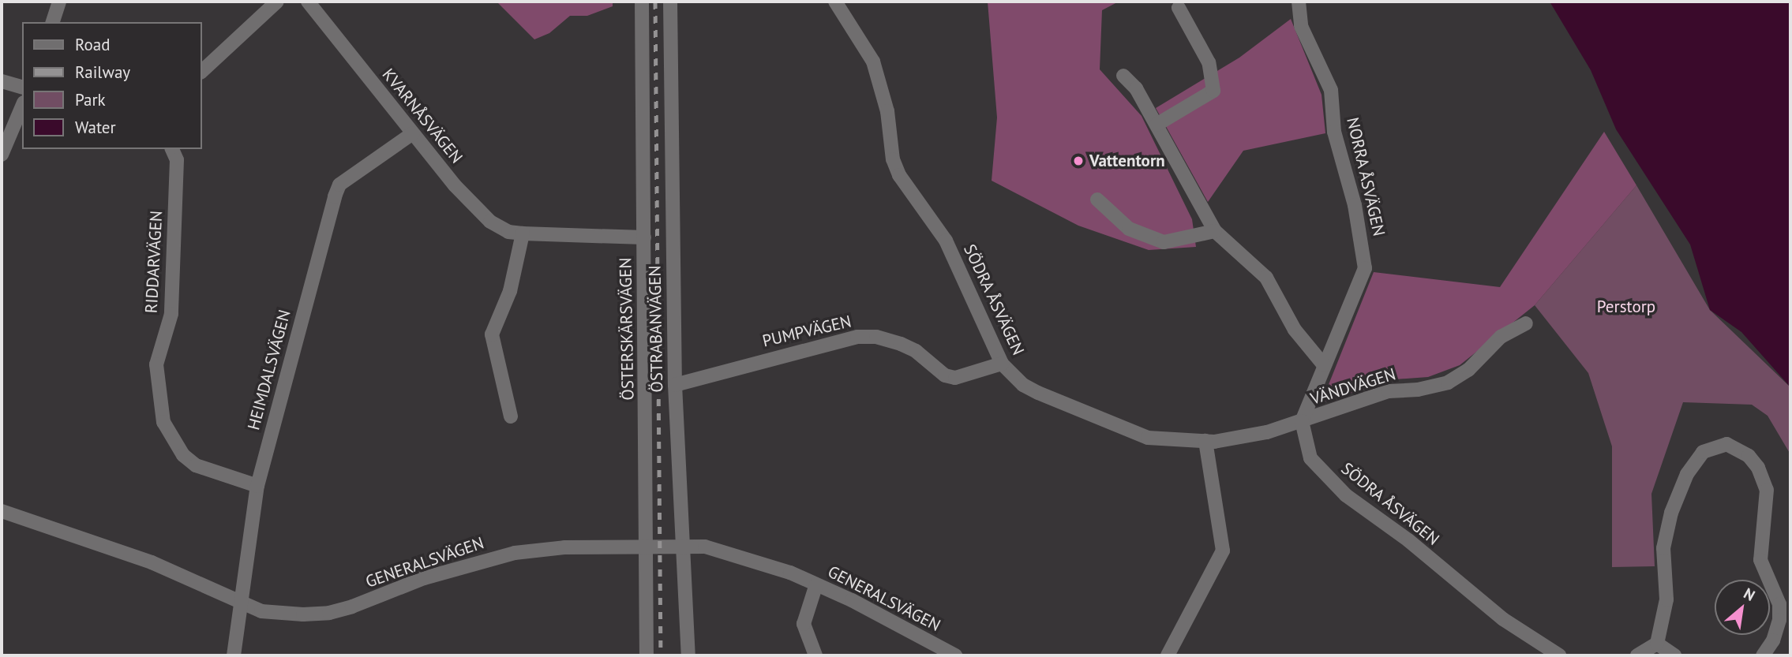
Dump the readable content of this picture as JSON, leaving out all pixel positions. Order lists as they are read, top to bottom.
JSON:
{
  "streets": {
    "street": [
      "KVARNÅSVÄGEN",
      "NORRA ÅSVÄGEN",
      "RIDDARVÄGEN",
      "SÖDRA ÅSVÄGEN",
      "ÖSTERSKÄRSVÄGEN",
      "ÖSTRABANVÄGEN",
      "PUMPVÄGEN",
      "HEIMDALSVÄGEN",
      "VÄNDVÄGEN",
      "GENERALSVÄGEN"
    ]
  },
  "crossings": [
    ["KVARNÅSVÄGEN", "ÖSTERSKÄRSVÄGEN"],
    ["KVARNÅSVÄGEN", "HEIMDALSVÄGEN"],
    ["NORRA ÅSVÄGEN", "SÖDRA ÅSVÄGEN"],
    ["NORRA ÅSVÄGEN", "VÄNDVÄGEN"],
    ["RIDDARVÄGEN", "HEIMDALSVÄGEN"],
    ["SÖDRA ÅSVÄGEN", "PUMPVÄGEN"],
    ["SÖDRA ÅSVÄGEN", "VÄNDVÄGEN"],
    ["ÖSTERSKÄRSVÄGEN", "GENERALSVÄGEN"],
    ["ÖSTRABANVÄGEN", "PUMPVÄGEN"],
    ["ÖSTRABANVÄGEN", "GENERALSVÄGEN"],
    ["HEIMDALSVÄGEN", "GENERALSVÄGEN"]
  ],
  "parks": ["Perstorp"],
  "places": ["Vattentorn"],
  "legend": [
    "Road",
    "Railway",
    "Park",
    "Water"
  ],
  "north": "top right"
}
